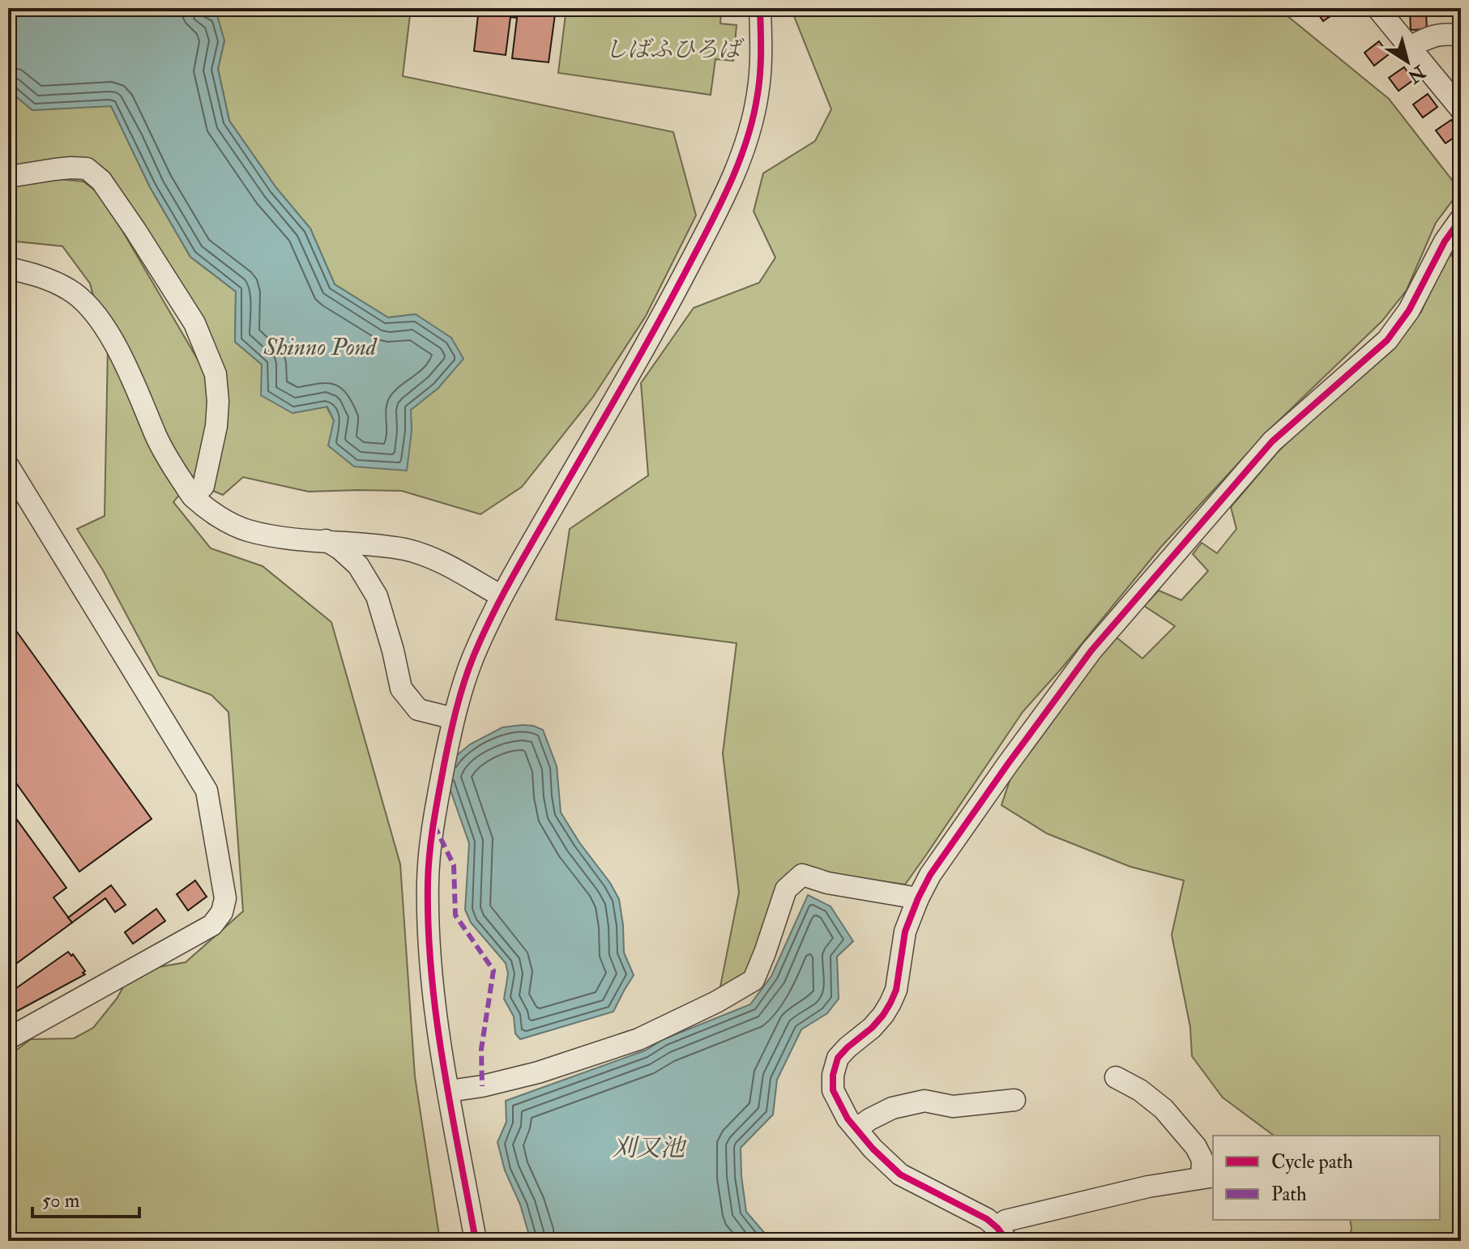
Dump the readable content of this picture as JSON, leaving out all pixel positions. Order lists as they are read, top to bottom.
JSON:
{
  "water": ["Shinno Pond", "刈又池"],
  "parks": ["しばふひろば"],
  "legend": ["Cycle path", "Path"],
  "scale_bar": "50 m",
  "north": "bottom right"
}
